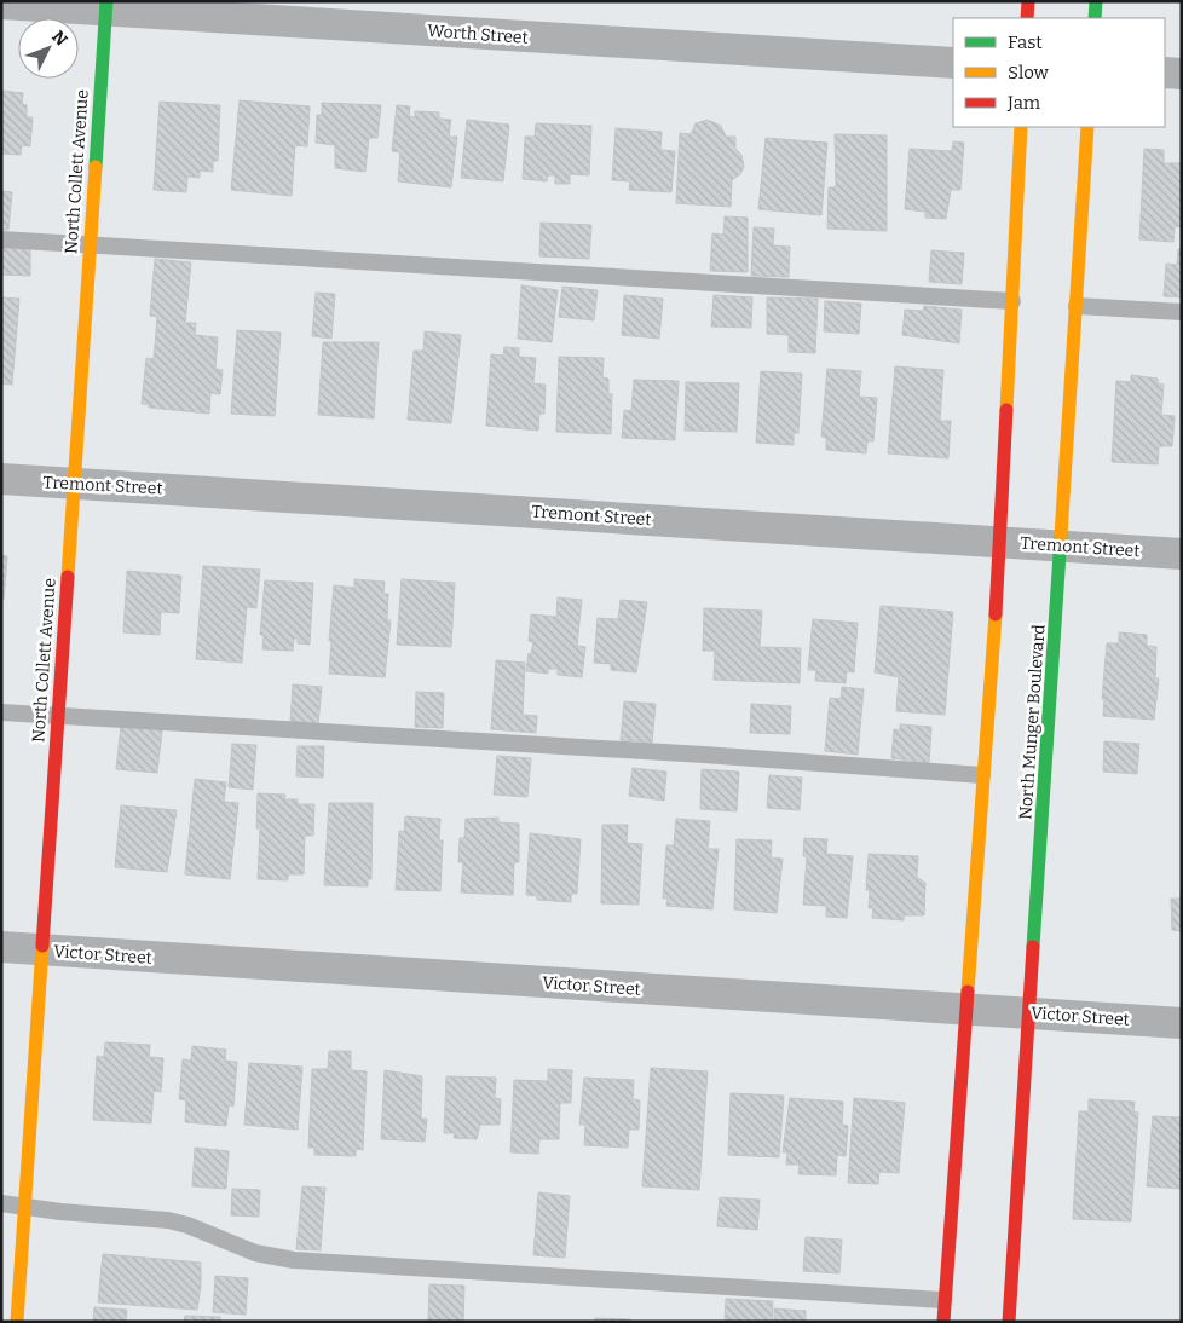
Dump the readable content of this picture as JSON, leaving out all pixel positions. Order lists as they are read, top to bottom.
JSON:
{
  "streets": {
    "main road": ["North Collett Avenue", "North Munger Boulevard"],
    "street": ["Worth Street", "Tremont Street", "Victor Street"]
  },
  "crossings": [
    ["Worth Street", "North Collett Avenue"],
    ["North Collett Avenue", "Tremont Street"],
    ["North Collett Avenue", "Victor Street"],
    ["Tremont Street", "North Munger Boulevard"],
    ["North Munger Boulevard", "Victor Street"]
  ],
  "legend": ["Fast", "Slow", "Jam"],
  "north": "top right"
}
